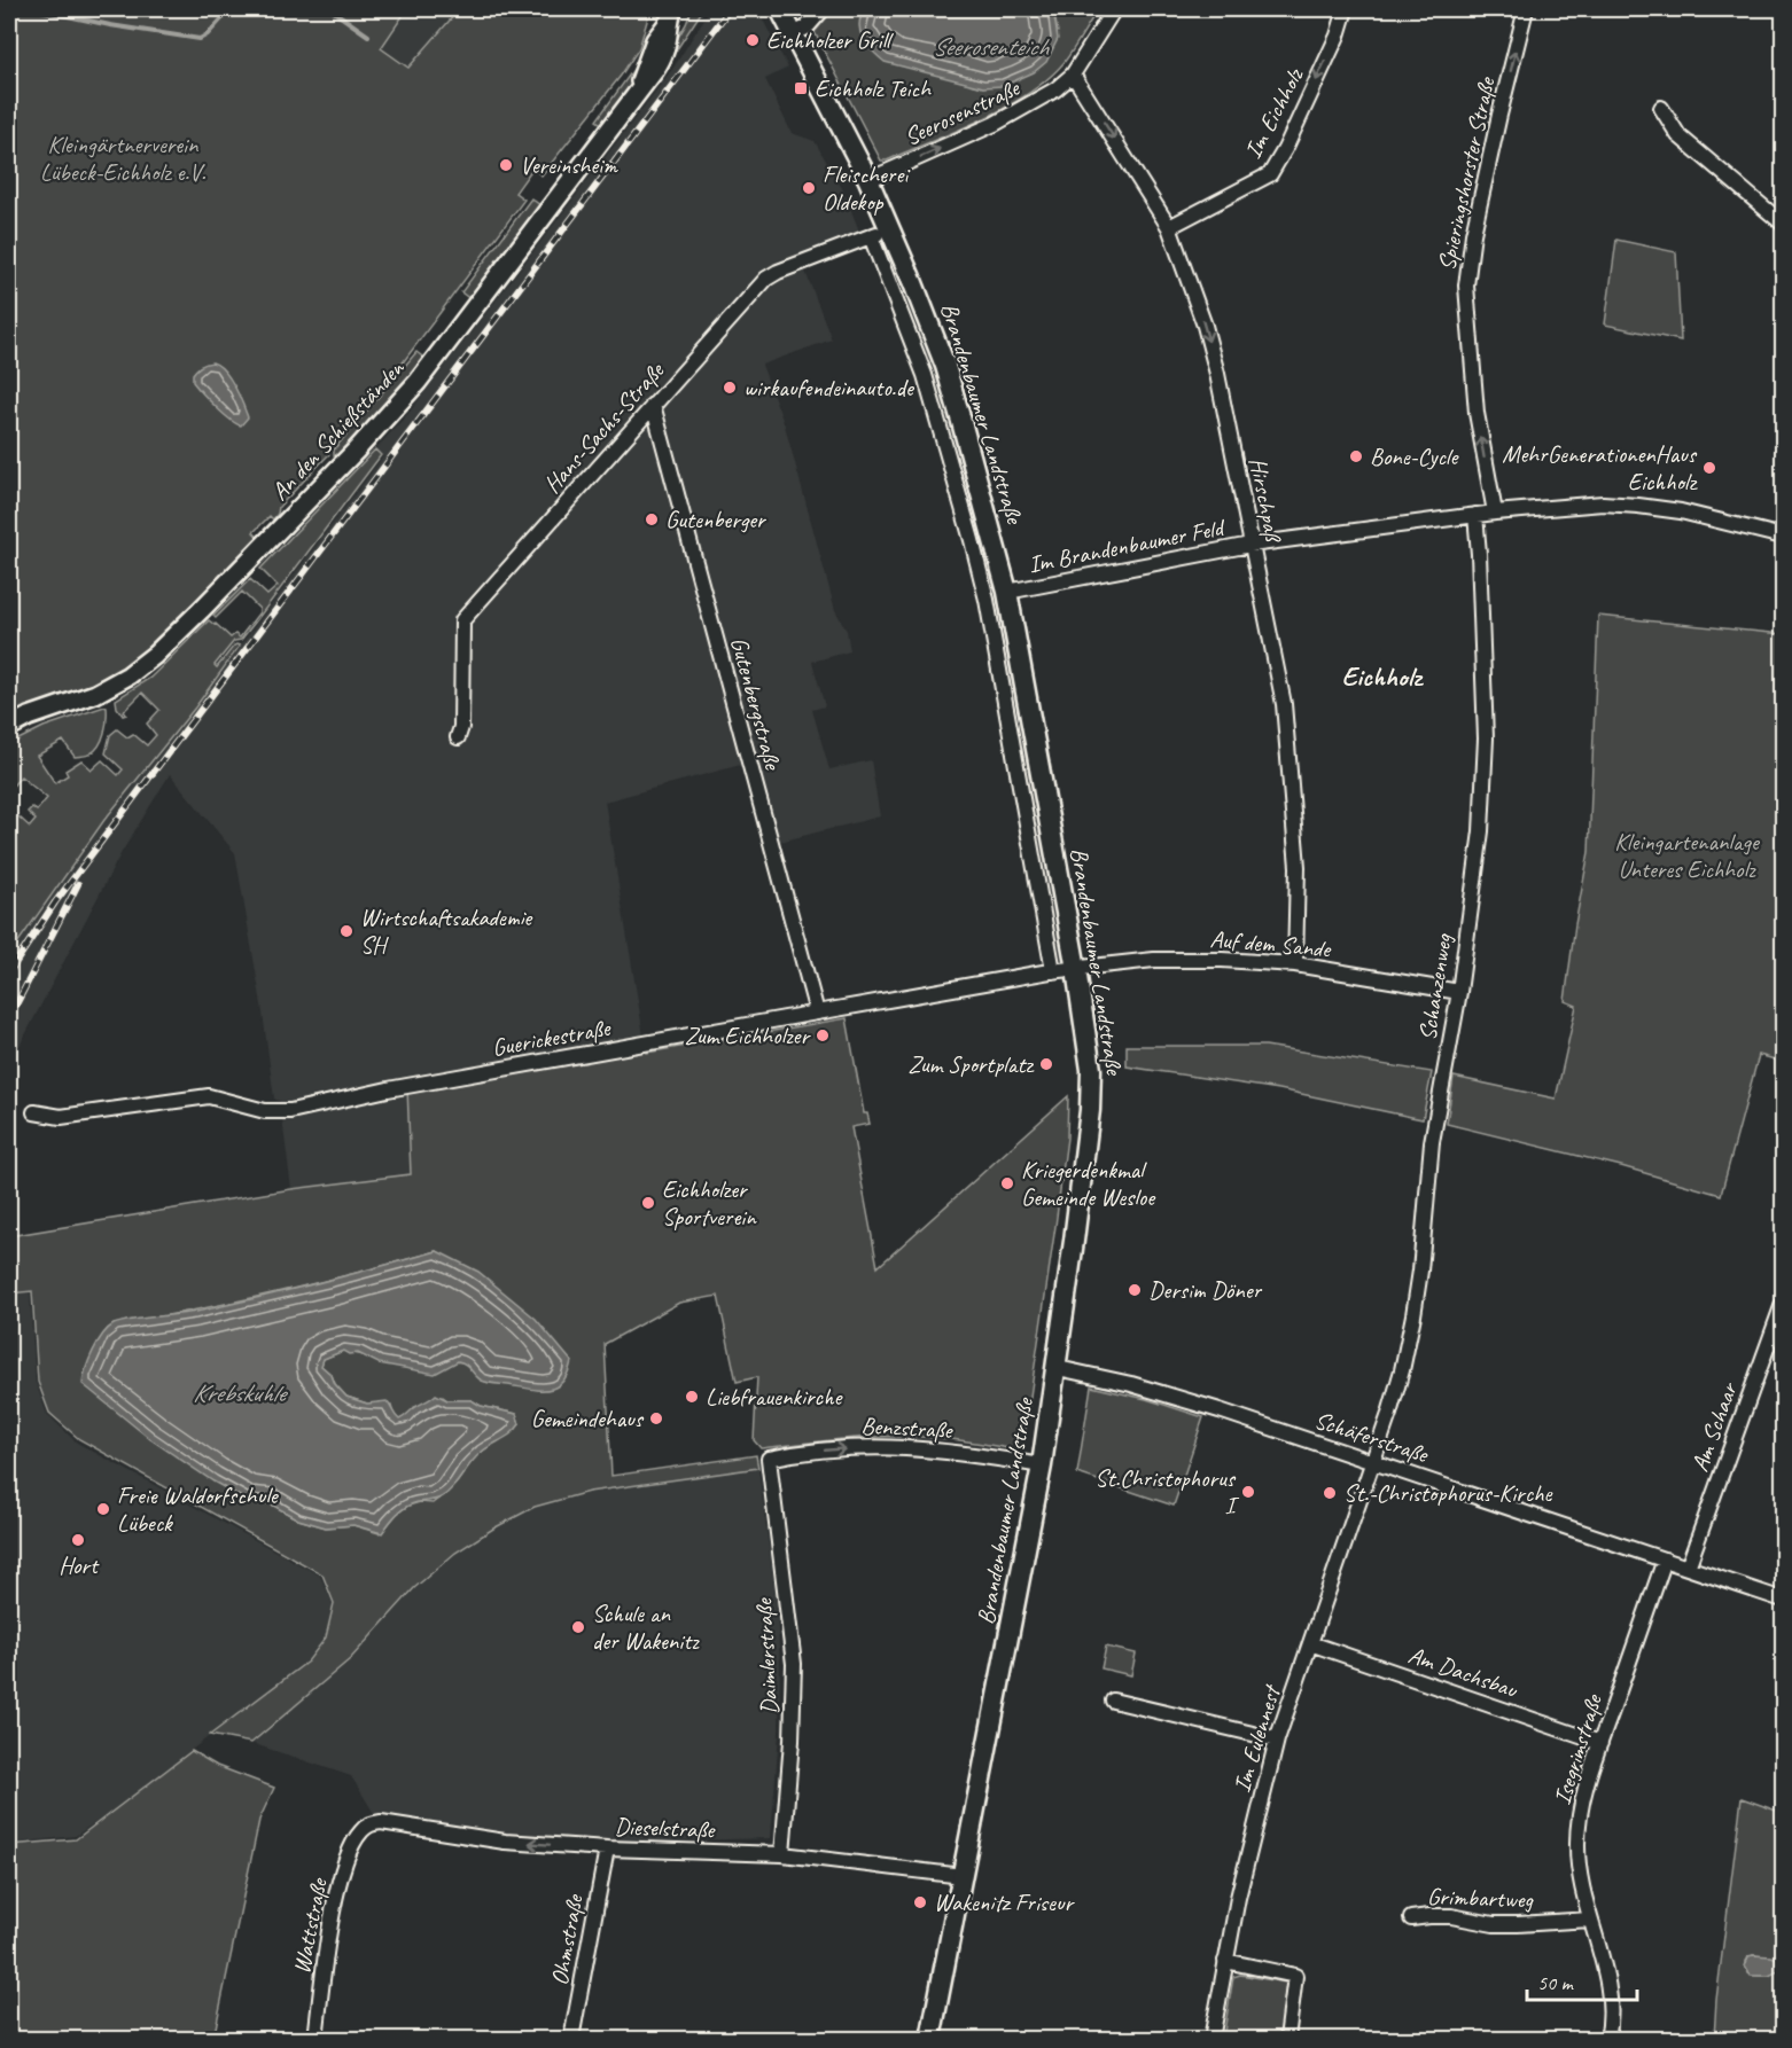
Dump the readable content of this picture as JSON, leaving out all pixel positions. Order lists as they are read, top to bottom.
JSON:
{
  "streets": {
    "main road": ["Brandenbaumer Landstraße"],
    "street": [
      "Seerosenstraße",
      "Im Eichholz",
      "Spieringshorster Straße",
      "Hans-Sachs-Straße",
      "An den Schießständen",
      "Hirschpaß",
      "Im Brandenbaumer Feld",
      "Gutenbergstraße",
      "Auf dem Sande",
      "Schanzenweg",
      "Guerickestraße",
      "Benzstraße",
      "Am Schaar",
      "Schäferstraße",
      "Daimlerstraße",
      "Am Dachsbau",
      "Im Eulennest",
      "Isegrimstraße",
      "Dieselstraße",
      "Grimbartweg",
      "Wattstraße",
      "Ohmstraße"
    ]
  },
  "crossings": [
    ["Seerosenstraße", "Brandenbaumer Landstraße"],
    ["Seerosenstraße", "Hirschpaß"],
    ["Im Eichholz", "Hirschpaß"],
    ["Spieringshorster Straße", "Im Brandenbaumer Feld"],
    ["Brandenbaumer Landstraße", "Hans-Sachs-Straße"],
    ["Brandenbaumer Landstraße", "Im Brandenbaumer Feld"],
    ["Brandenbaumer Landstraße", "Auf dem Sande"],
    ["Brandenbaumer Landstraße", "Guerickestraße"],
    ["Brandenbaumer Landstraße", "Benzstraße"],
    ["Brandenbaumer Landstraße", "Schäferstraße"],
    ["Brandenbaumer Landstraße", "Dieselstraße"],
    ["Hans-Sachs-Straße", "Gutenbergstraße"],
    ["Hirschpaß", "Im Brandenbaumer Feld"],
    ["Hirschpaß", "Auf dem Sande"],
    ["Im Brandenbaumer Feld", "Schanzenweg"],
    ["Gutenbergstraße", "Guerickestraße"],
    ["Auf dem Sande", "Schanzenweg"],
    ["Auf dem Sande", "Guerickestraße"],
    ["Schanzenweg", "Schäferstraße"],
    ["Schanzenweg", "Im Eulennest"],
    ["Benzstraße", "Daimlerstraße"],
    ["Am Schaar", "Schäferstraße"],
    ["Schäferstraße", "Im Eulennest"],
    ["Schäferstraße", "Isegrimstraße"],
    ["Daimlerstraße", "Dieselstraße"],
    ["Am Dachsbau", "Im Eulennest"],
    ["Am Dachsbau", "Isegrimstraße"],
    ["Isegrimstraße", "Grimbartweg"],
    ["Dieselstraße", "Wattstraße"],
    ["Dieselstraße", "Ohmstraße"]
  ],
  "one_way": [
    "Seerosenstraße",
    "Im Eichholz",
    "Spieringshorster Straße",
    "Hirschpaß",
    "Benzstraße",
    "Dieselstraße"
  ],
  "districts": ["Eichholz"],
  "water": ["Seerosenteich", "Krebskuhle"],
  "parks": ["Kleingärtnerverein Lübeck-Eichholz e.V.", "Kleingartenanlage Unteres Eichholz"],
  "places": {
    "other": [
      "Eichholzer Grill",
      "Vereinsheim",
      "Fleischerei Oldekop",
      "wirkaufendeinauto.de",
      "Bone-Cycle",
      "MehrGenerationenHaus Eichholz",
      "Gutenberger",
      "Wirtschaftsakademie SH",
      "Zum Eichholzer",
      "Zum Sportplatz",
      "Kriegerdenkmal Gemeinde Wesloe",
      "Eichholzer Sportverein",
      "Dersim Döner",
      "Liebfrauenkirche",
      "Gemeindehaus",
      "St.Christophorus I",
      "St.-Christophorus-Kirche",
      "Freie Waldorfschule Lübeck",
      "Hort",
      "Schule an der Wakenitz",
      "Wakenitz Friseur"
    ],
    "transit": ["Eichholz Teich"]
  },
  "scale_bar": "50 m"
}
